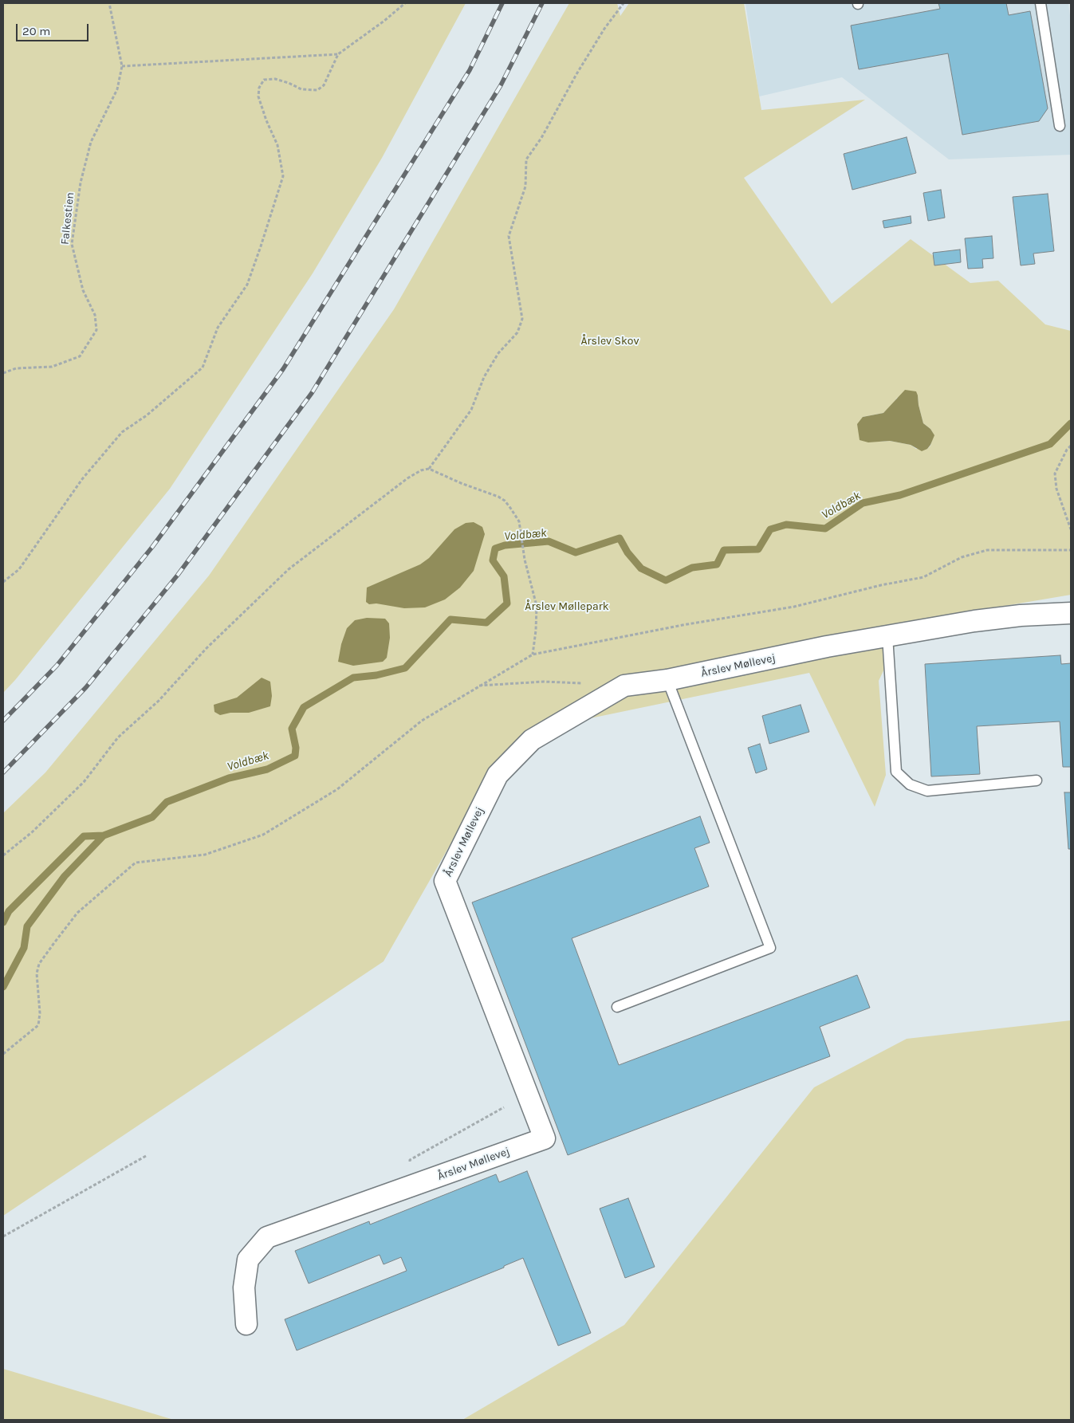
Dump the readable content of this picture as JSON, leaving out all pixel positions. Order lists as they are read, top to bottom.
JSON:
{
  "streets": {
    "street": ["Årslev Møllevej"],
    "path": ["Falkestien"]
  },
  "water": ["Voldbæk"],
  "parks": ["Årslev Skov", "Årslev Møllepark"],
  "scale_bar": "20 m"
}
